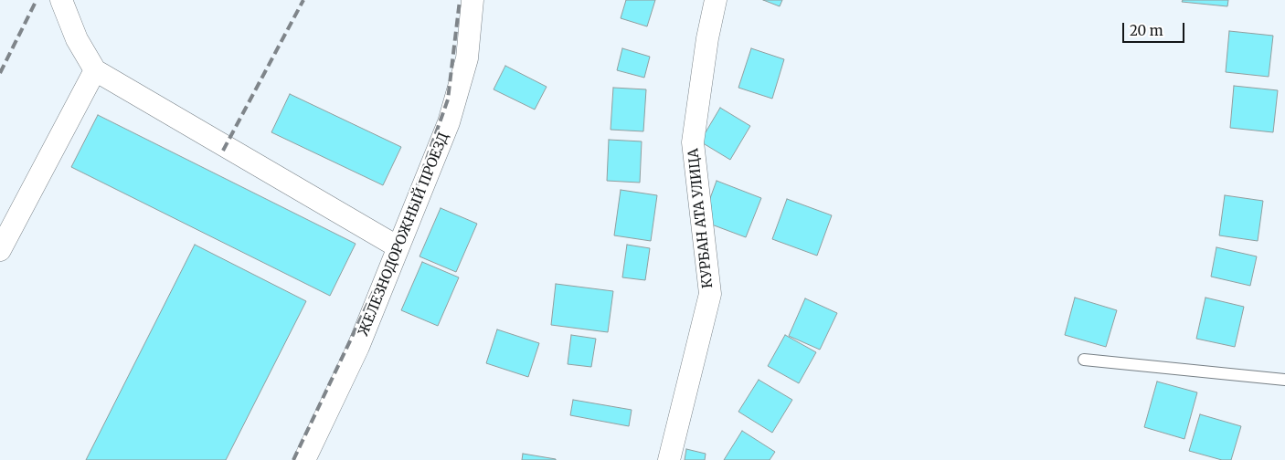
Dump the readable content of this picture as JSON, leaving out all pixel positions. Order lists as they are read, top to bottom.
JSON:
{
  "streets": {
    "street": ["КУРБАН АТА УЛИЦА", "ЖЕЛЕЗНОДОРОЖНЫЙ ПРОЕЗД"]
  },
  "scale_bar": "20 m"
}
